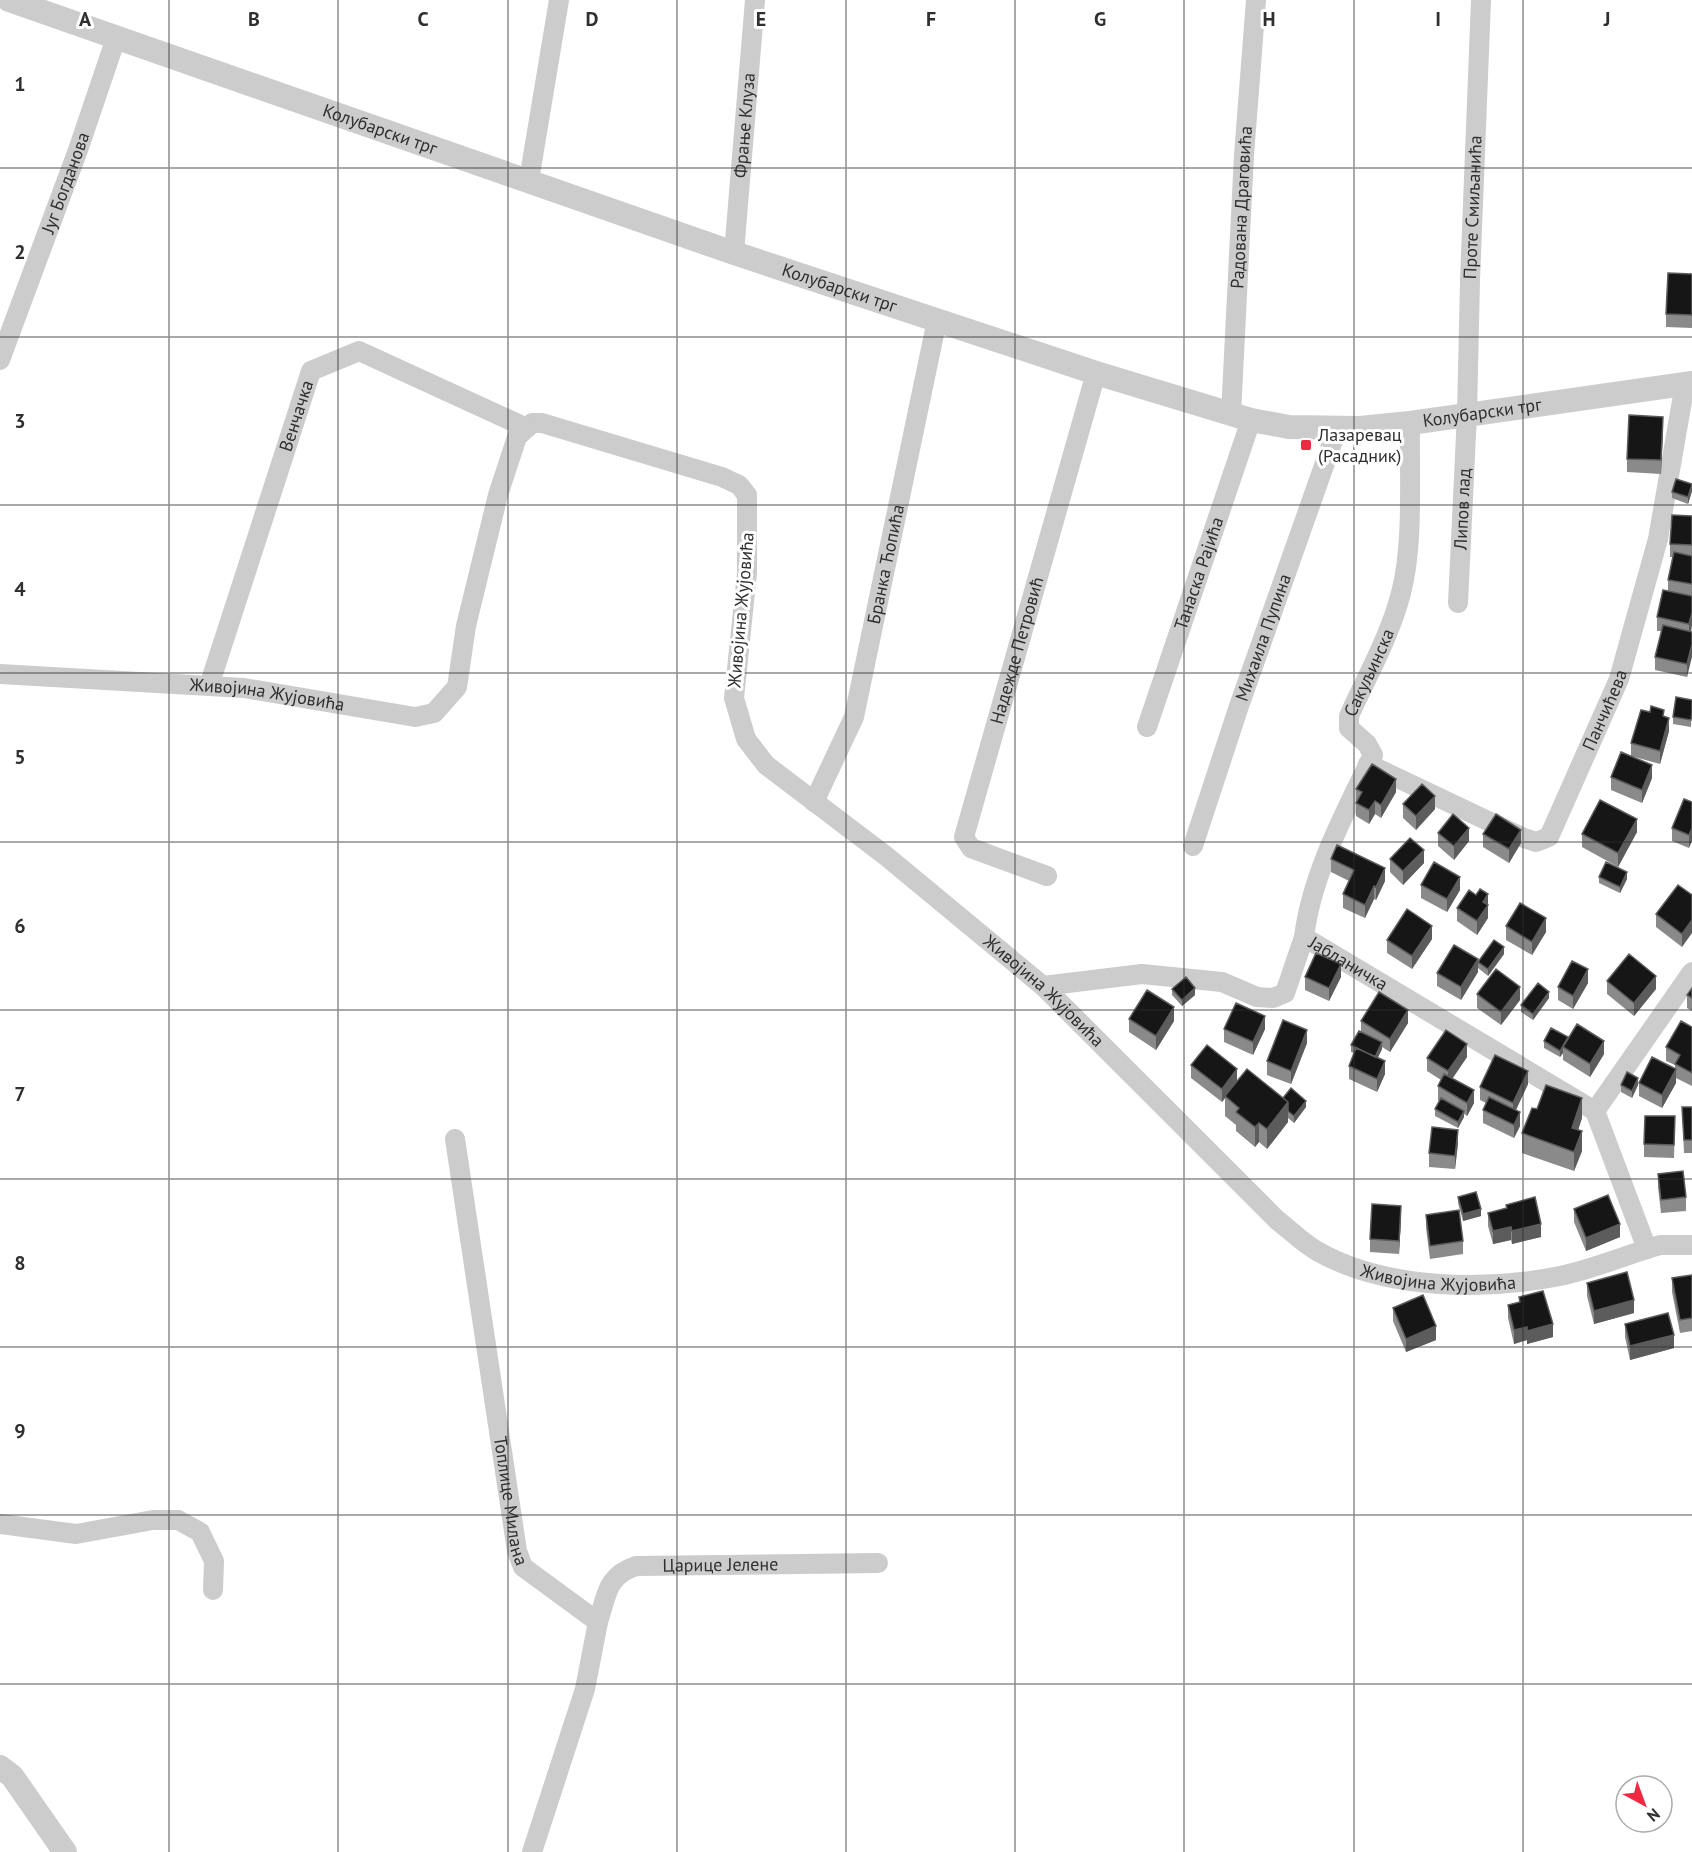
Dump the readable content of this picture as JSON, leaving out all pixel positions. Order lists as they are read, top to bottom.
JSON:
{
  "streets": {
    "street": [
      "Фрање Клуза",
      "Колубарски трг",
      "Југ Богданова",
      "Радована Драговића",
      "Проте Смиљанића",
      "Венчачка",
      "Липов лад",
      "Бранка Ћопића",
      "Танаска Рајића",
      "Живојина Жујовића",
      "Михаила Пупина",
      "Надежде Петровић",
      "Сакуљинска",
      "Панчићева",
      "Јабланичка",
      "Топлице Милана",
      "Царице Јелене"
    ]
  },
  "crossings": [
    ["Фрање Клуза", "Колубарски трг"],
    ["Колубарски трг", "Југ Богданова"],
    ["Колубарски трг", "Радована Драговића"],
    ["Колубарски трг", "Проте Смиљанића"],
    ["Колубарски трг", "Липов лад"],
    ["Колубарски трг", "Бранка Ћопића"],
    ["Колубарски трг", "Танаска Рајића"],
    ["Колубарски трг", "Михаила Пупина"],
    ["Колубарски трг", "Надежде Петровић"],
    ["Колубарски трг", "Сакуљинска"],
    ["Колубарски трг", "Панчићева"],
    ["Радована Драговића", "Танаска Рајића"],
    ["Проте Смиљанића", "Липов лад"],
    ["Венчачка", "Живојина Жујовића"],
    ["Бранка Ћопића", "Живојина Жујовића"],
    ["Живојина Жујовића", "Јабланичка"],
    ["Сакуљинска", "Панчићева"],
    ["Топлице Милана", "Царице Јелене"]
  ],
  "places": {
    "transit": ["Лазаревац (Расадник)"]
  },
  "north": "bottom right",
  "grid": {
    "columns": [
      "A",
      "B",
      "C",
      "D",
      "E",
      "F",
      "G",
      "H",
      "I",
      "J"
    ],
    "rows": [
      "1",
      "2",
      "3",
      "4",
      "5",
      "6",
      "7",
      "8",
      "9"
    ]
  }
}
